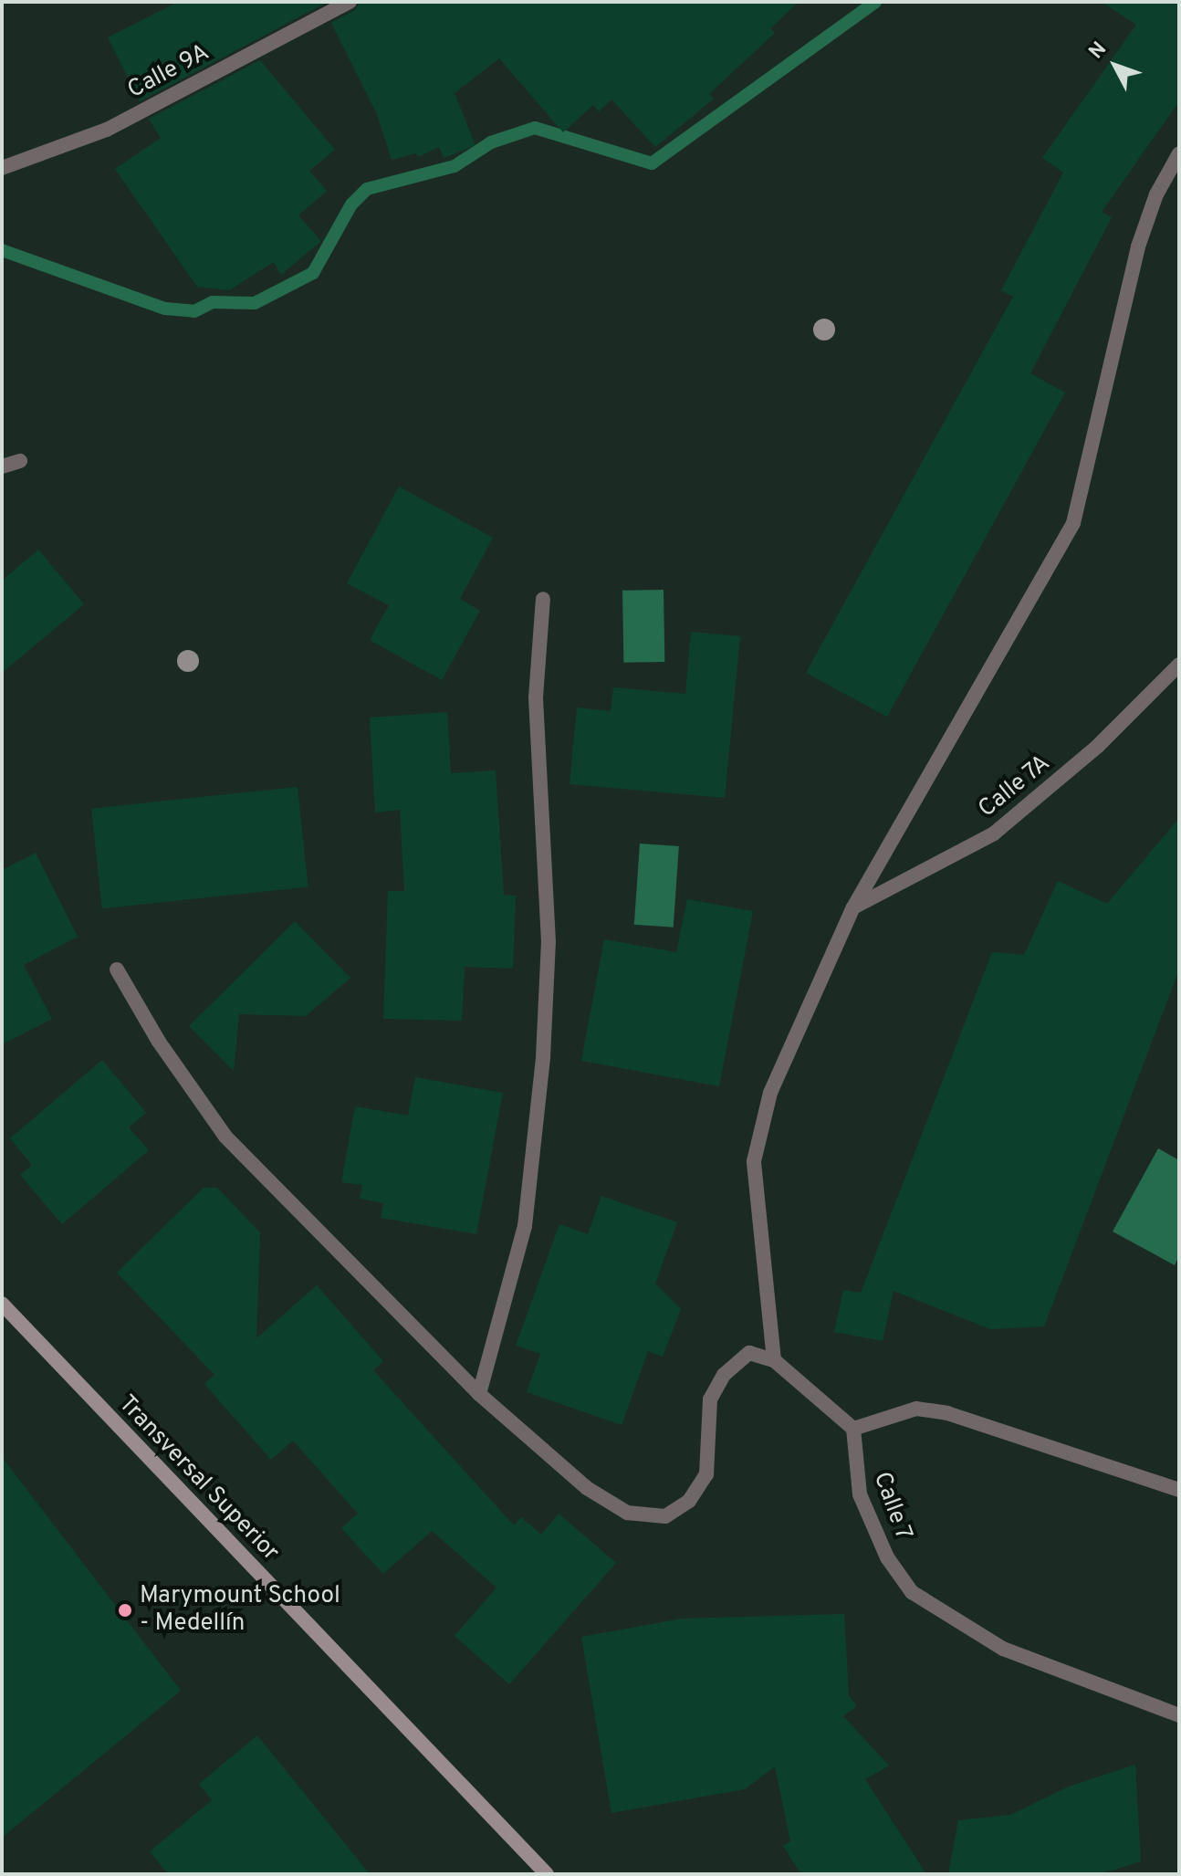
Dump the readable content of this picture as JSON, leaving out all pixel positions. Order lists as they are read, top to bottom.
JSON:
{
  "streets": {
    "main road": ["Transversal Superior"],
    "street": ["Calle 9A", "Calle 7A", "Calle 7"]
  },
  "places": ["Marymount School - Medellín"],
  "north": "top left"
}
